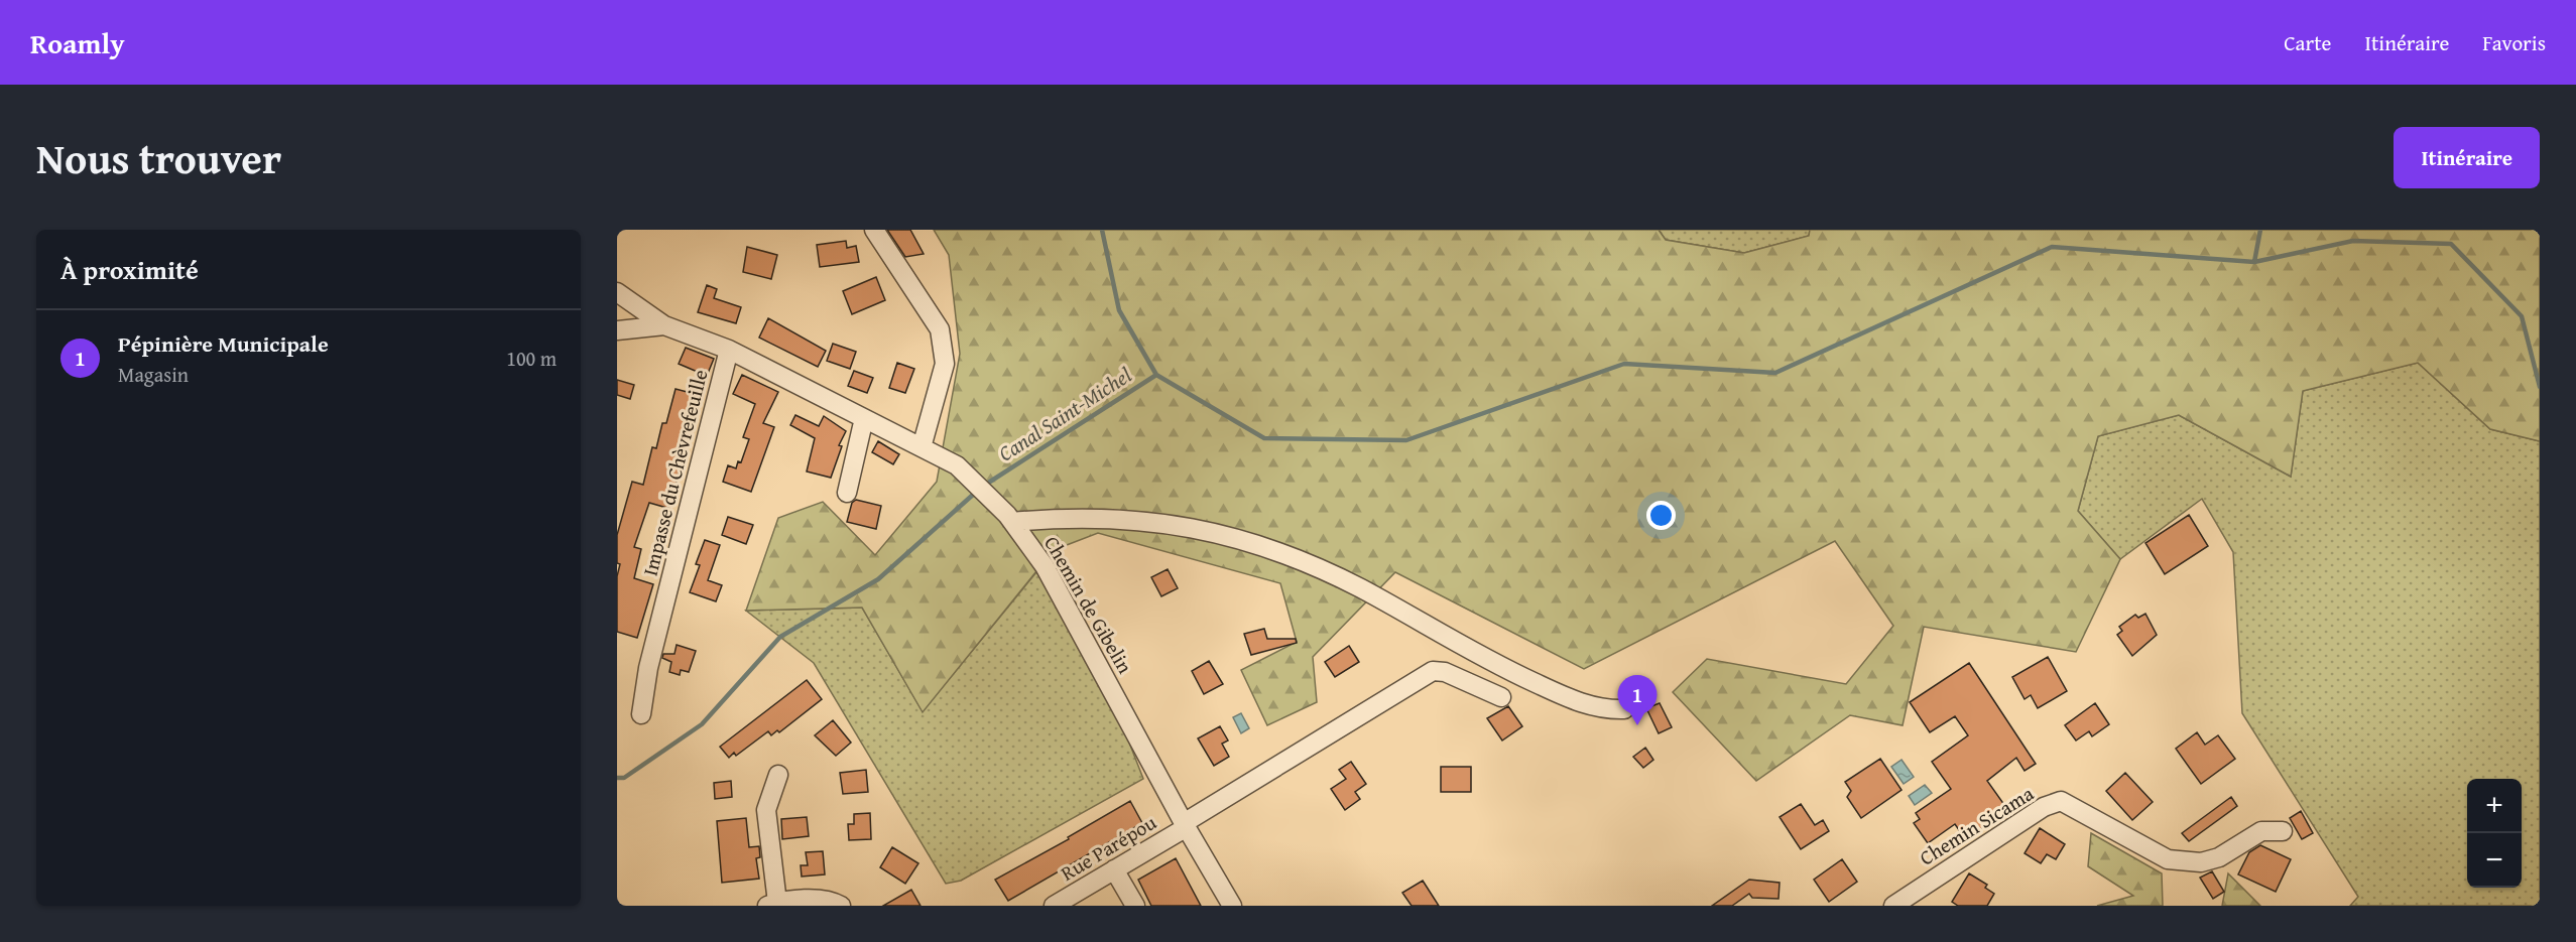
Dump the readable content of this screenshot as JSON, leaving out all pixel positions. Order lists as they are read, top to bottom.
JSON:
{
  "streets": {
    "street": [
      "Impasse du Chèvrefeuille",
      "Chemin de Gibelin",
      "Chemin Sicama",
      "Rue Parépou"
    ]
  },
  "crossings": [
    ["Impasse du Chèvrefeuille", "Chemin de Gibelin"],
    ["Chemin de Gibelin", "Rue Parépou"]
  ],
  "water": ["Canal Saint-Michel"],
  "page": {
    "header": "Roamly",
    "nav": ["Carte", "Itinéraire", "Favoris"],
    "title": "Nous trouver",
    "buttons": "Itinéraire",
    "heading": "À proximité",
    "list": [
      {
        "mark": "1",
        "name": "Pépinière Municipale",
        "note": "Magasin",
        "value": "100 m"
      }
    ],
    "pins": "1",
    "map_buttons": ["+", "−"]
  }
}
